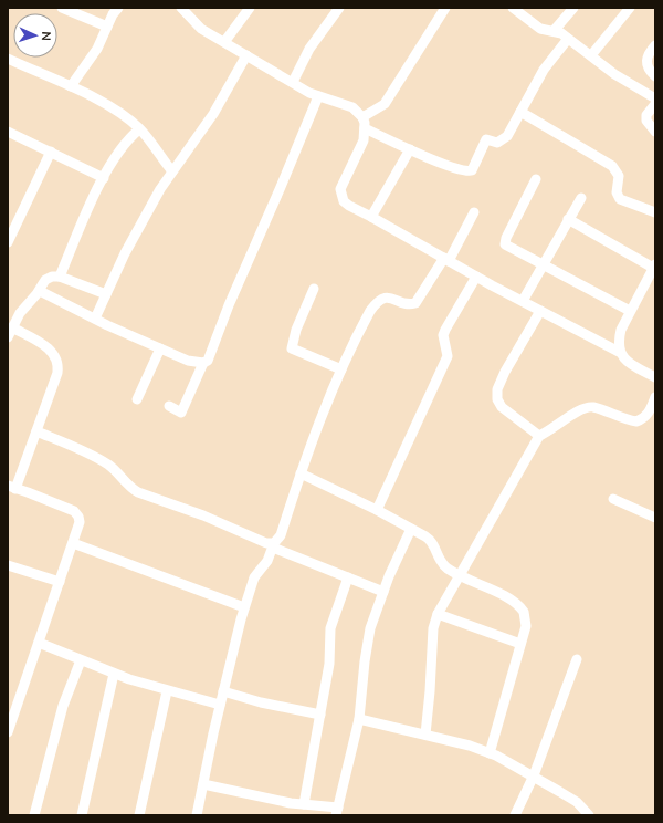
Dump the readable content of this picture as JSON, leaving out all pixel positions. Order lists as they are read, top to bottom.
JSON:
{
  "north": "right"
}
